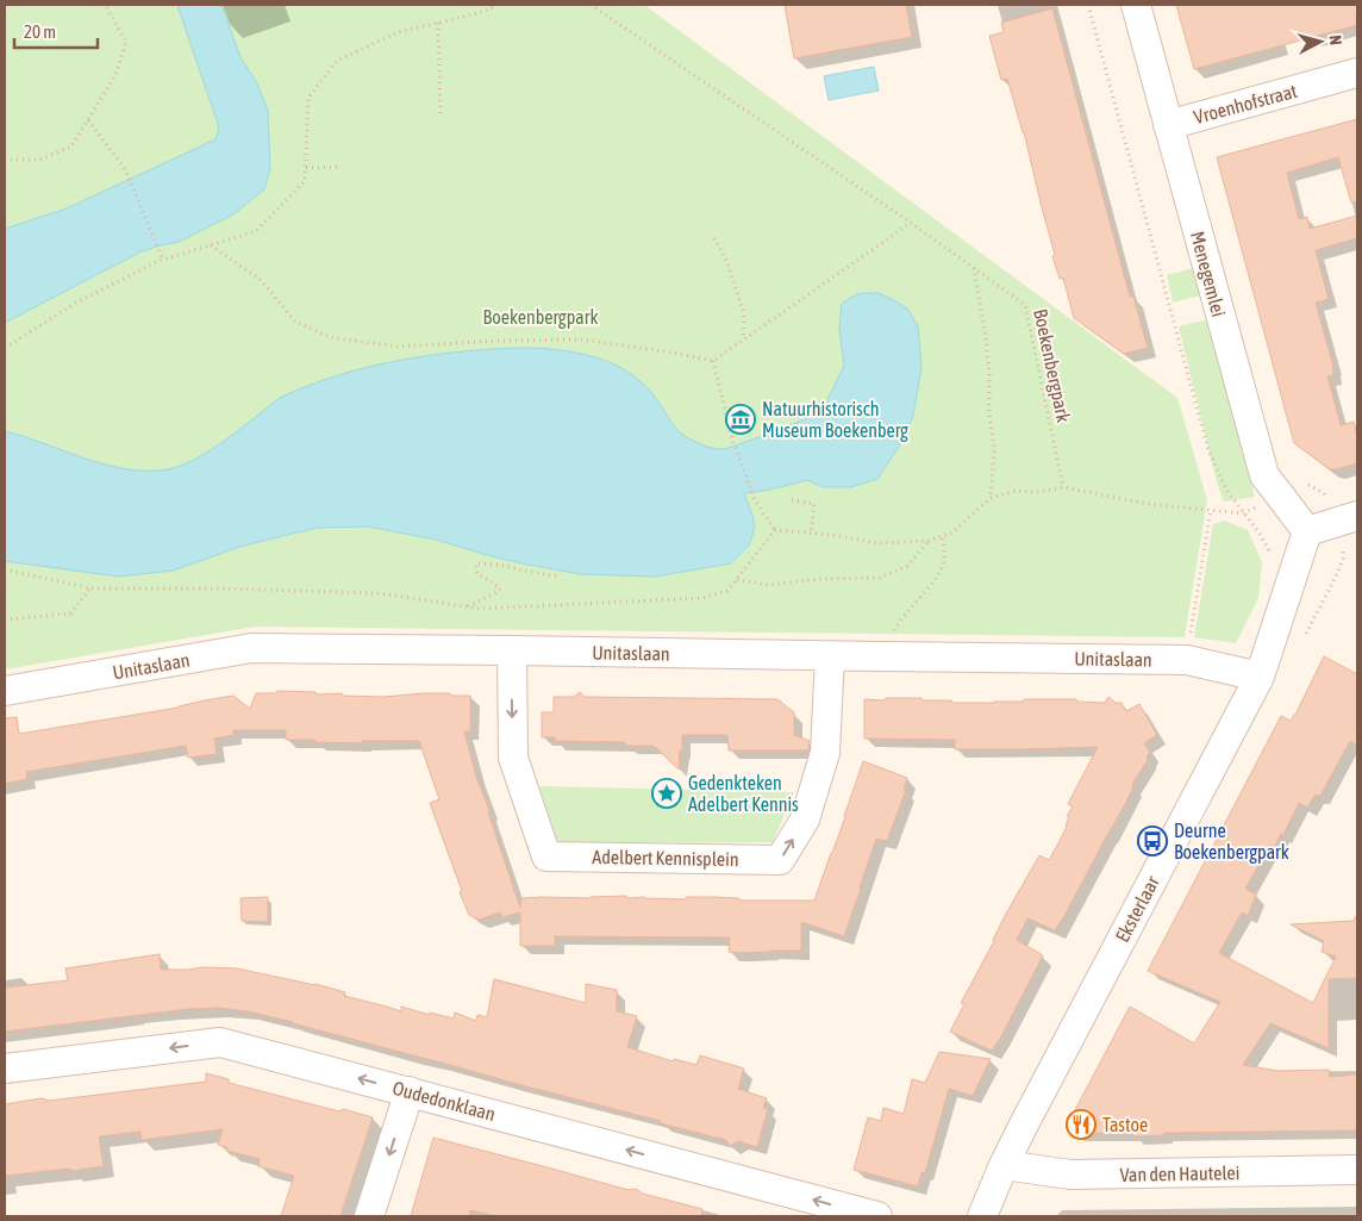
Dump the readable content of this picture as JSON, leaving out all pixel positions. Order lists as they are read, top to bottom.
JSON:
{
  "streets": {
    "street": [
      "Vroenhofstraat",
      "Menegemlei",
      "Unitaslaan",
      "Adelbert Kennisplein",
      "Eksterlaar",
      "Oudedonklaan",
      "Van den Hautelei"
    ],
    "path": ["Boekenbergpark"]
  },
  "crossings": [
    ["Vroenhofstraat", "Menegemlei"],
    ["Menegemlei", "Eksterlaar"],
    ["Unitaslaan", "Adelbert Kennisplein"],
    ["Unitaslaan", "Eksterlaar"],
    ["Eksterlaar", "Van den Hautelei"]
  ],
  "one_way": ["Oudedonklaan"],
  "parks": ["Boekenbergpark"],
  "places": {
    "museum": ["Natuurhistorisch Museum Boekenberg"],
    "place": ["Gedenkteken Adelbert Kennis"],
    "bus stop": ["Deurne Boekenbergpark"],
    "restaurant": ["Tastoe"]
  },
  "scale_bar": "20 m",
  "north": "right"
}
